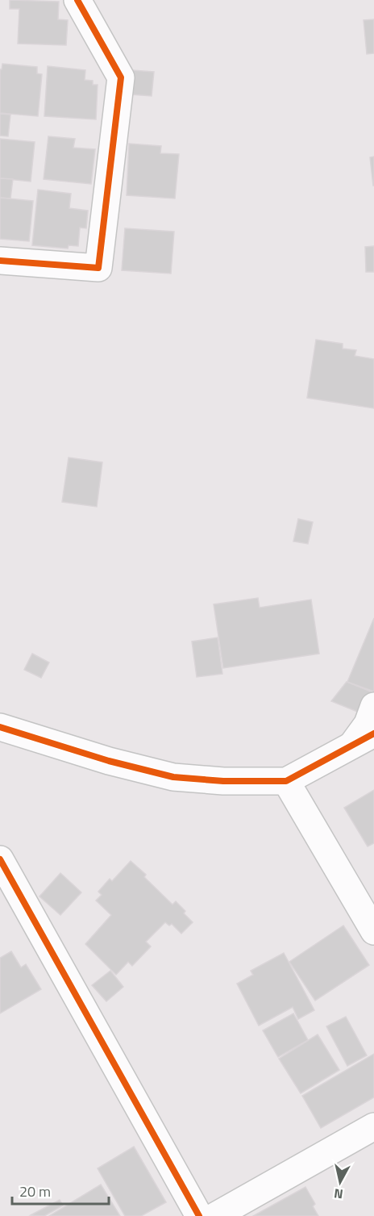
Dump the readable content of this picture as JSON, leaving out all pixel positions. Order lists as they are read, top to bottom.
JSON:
{
  "scale_bar": "20 m",
  "north": "bottom"
}
